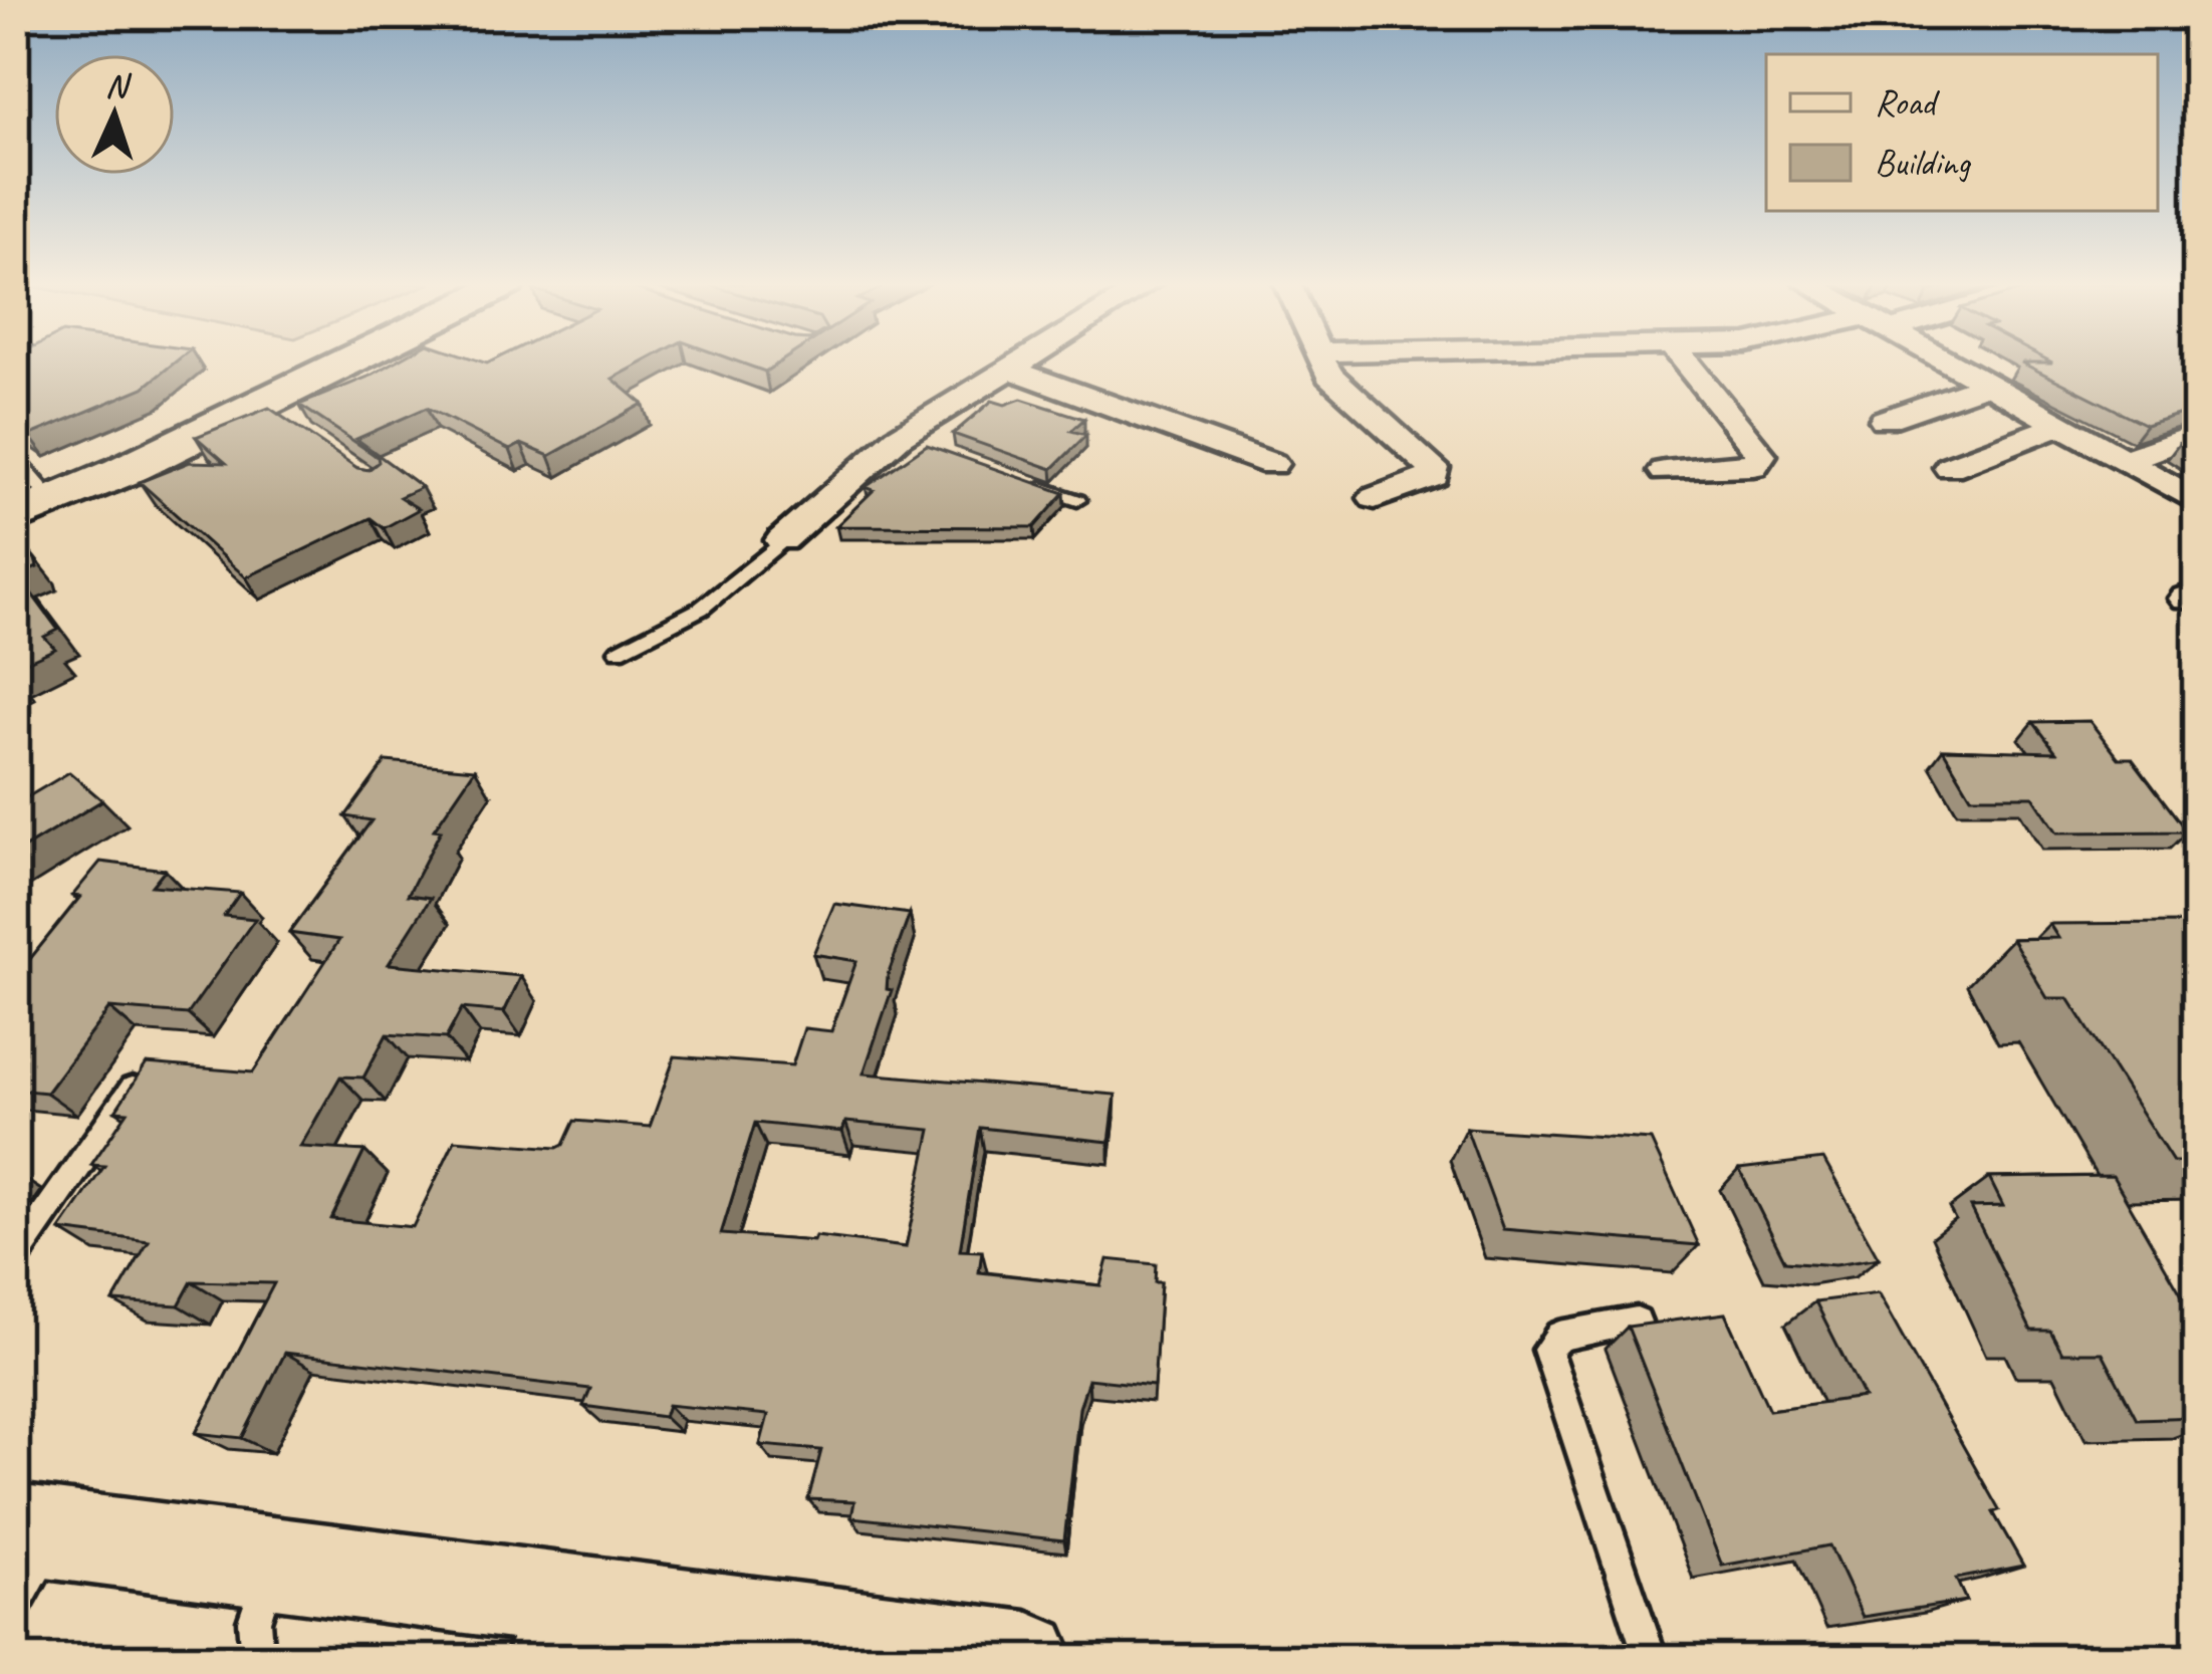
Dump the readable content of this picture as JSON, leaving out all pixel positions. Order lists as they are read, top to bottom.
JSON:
{
  "legend": ["Road", "Building"],
  "north": "top"
}
